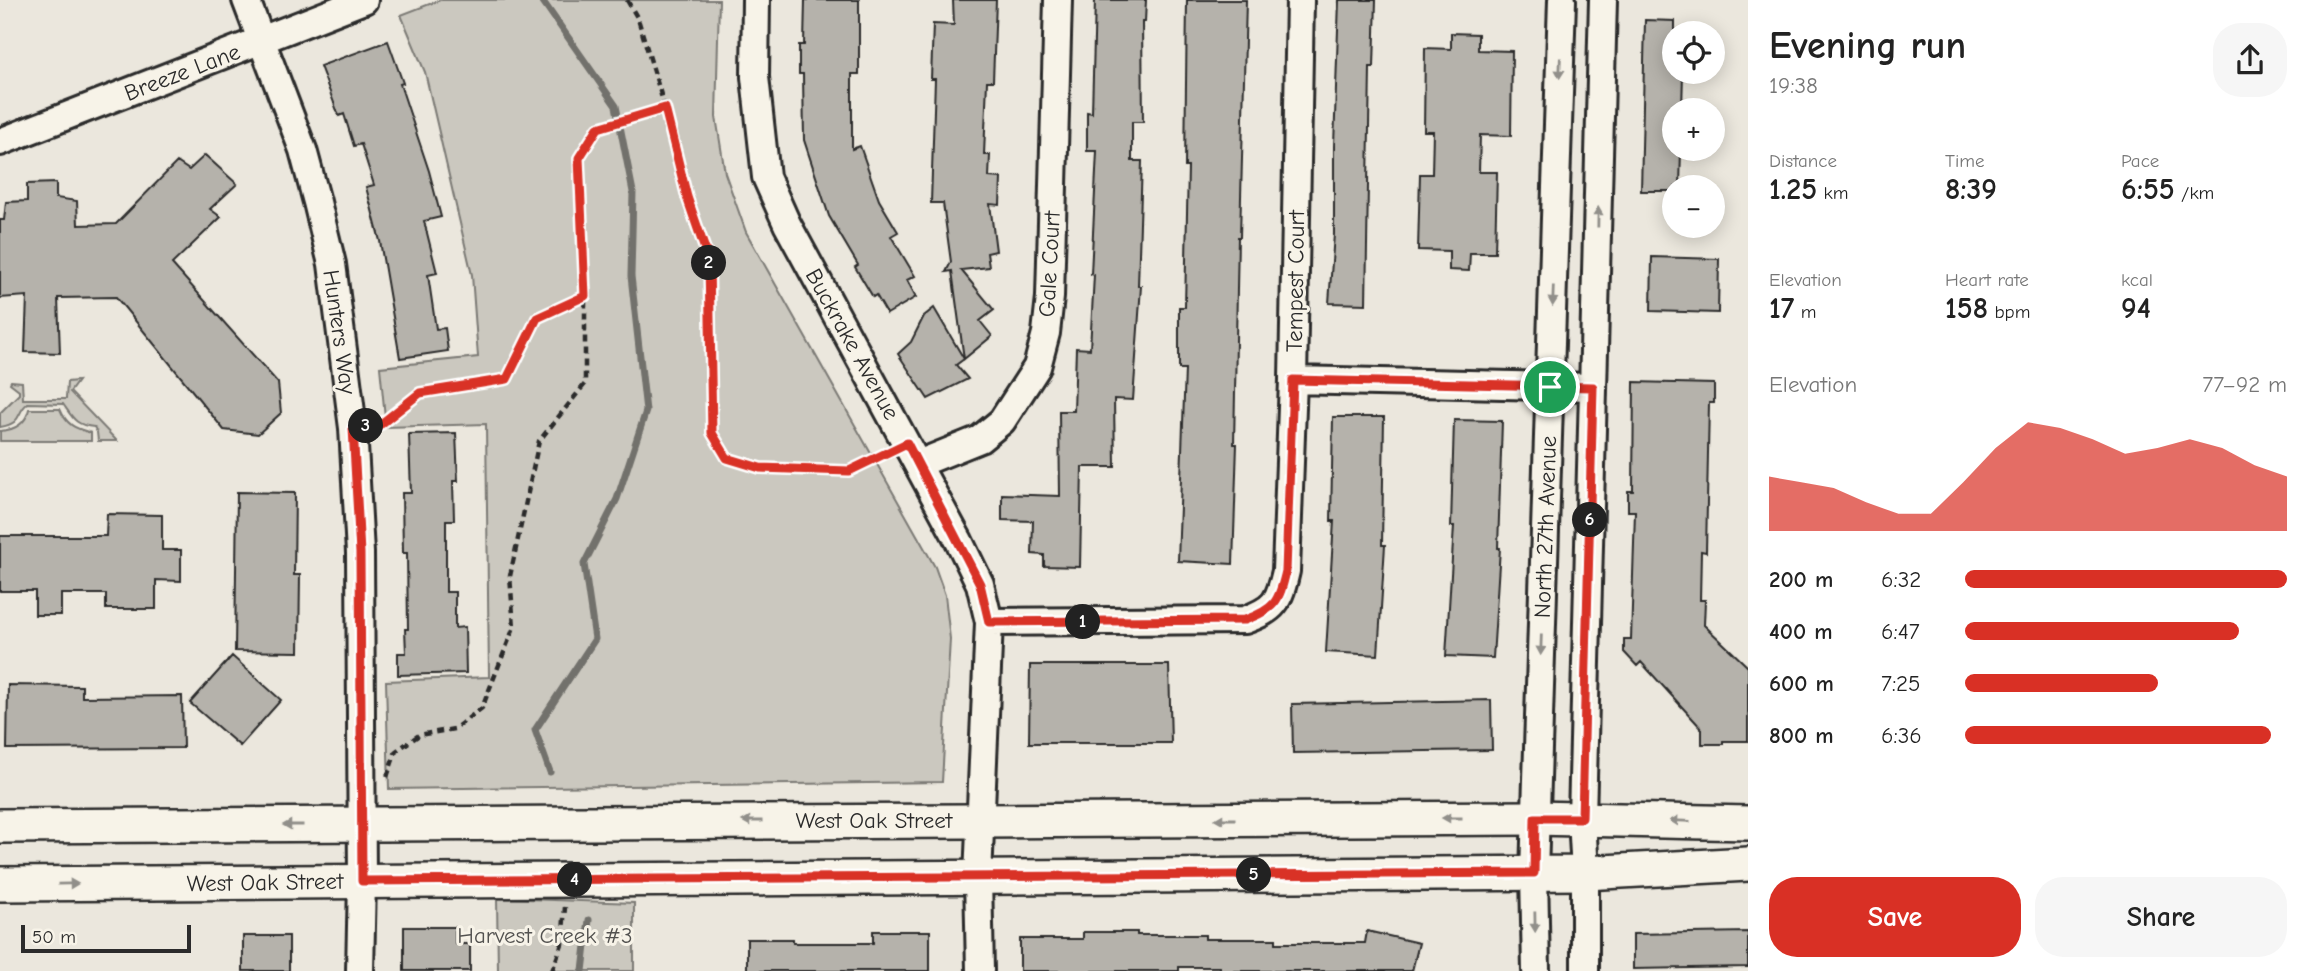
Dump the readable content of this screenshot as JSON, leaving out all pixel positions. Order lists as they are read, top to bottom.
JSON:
{
  "streets": {
    "main road": ["West Oak Street"],
    "street": [
      "Breeze Lane",
      "Gale Court",
      "Tempest Court",
      "Hunters Way",
      "Buckrake Avenue",
      "North 27th Avenue"
    ]
  },
  "crossings": [
    ["Breeze Lane", "Hunters Way"],
    ["Gale Court", "Buckrake Avenue"],
    ["Tempest Court", "Buckrake Avenue"],
    ["Hunters Way", "West Oak Street"],
    ["Buckrake Avenue", "West Oak Street"],
    ["North 27th Avenue", "West Oak Street"]
  ],
  "parks": ["Harvest Creek #3"],
  "scale_bar": "50 m",
  "page": {
    "heading": ["Evening run", "19:38"],
    "map_buttons": ["+", "−"],
    "stats": [
      ["Distance", "1.25 km"],
      ["Time", "8:39"],
      ["Pace", "6:55 /km"],
      ["Elevation", "17 m"],
      ["Heart rate", "158 bpm"],
      ["kcal", "94"]
    ],
    "pins": [
      "2",
      "3",
      "6",
      "1",
      "5",
      "4"
    ],
    "chart": ["Elevation", "77–92 m"],
    "list": [
      {
        "name": "200 m",
        "note": "6:32"
      },
      {
        "name": "400 m",
        "note": "6:47"
      },
      {
        "name": "600 m",
        "note": "7:25"
      },
      {
        "name": "800 m",
        "note": "6:36"
      }
    ],
    "buttons": ["Save", "Share"],
    "scale": "50 m"
  }
}
